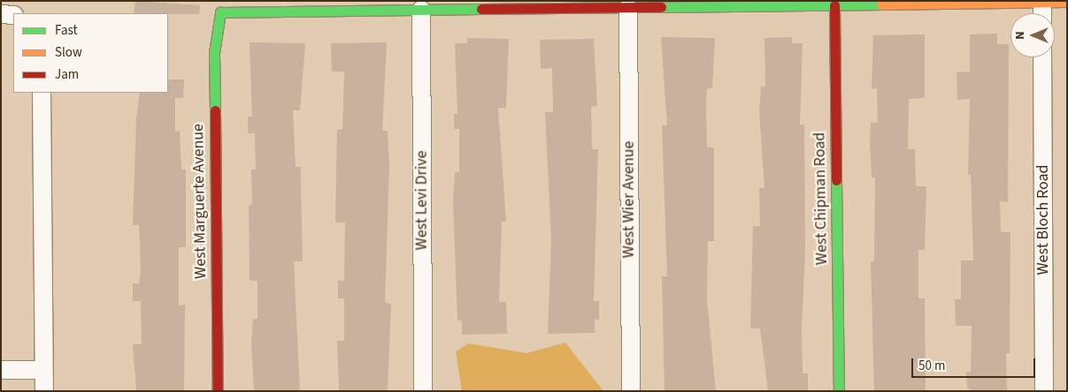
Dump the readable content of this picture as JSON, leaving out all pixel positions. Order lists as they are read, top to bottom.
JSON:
{
  "streets": {
    "street": [
      "West Chipman Road",
      "West Wier Avenue",
      "West Levi Drive",
      "West Marguerte Avenue",
      "West Bloch Road"
    ]
  },
  "crossings": [
    ["West Levi Drive", "West Marguerte Avenue"]
  ],
  "legend": ["Fast", "Slow", "Jam"],
  "scale_bar": "50 m",
  "north": "left"
}
